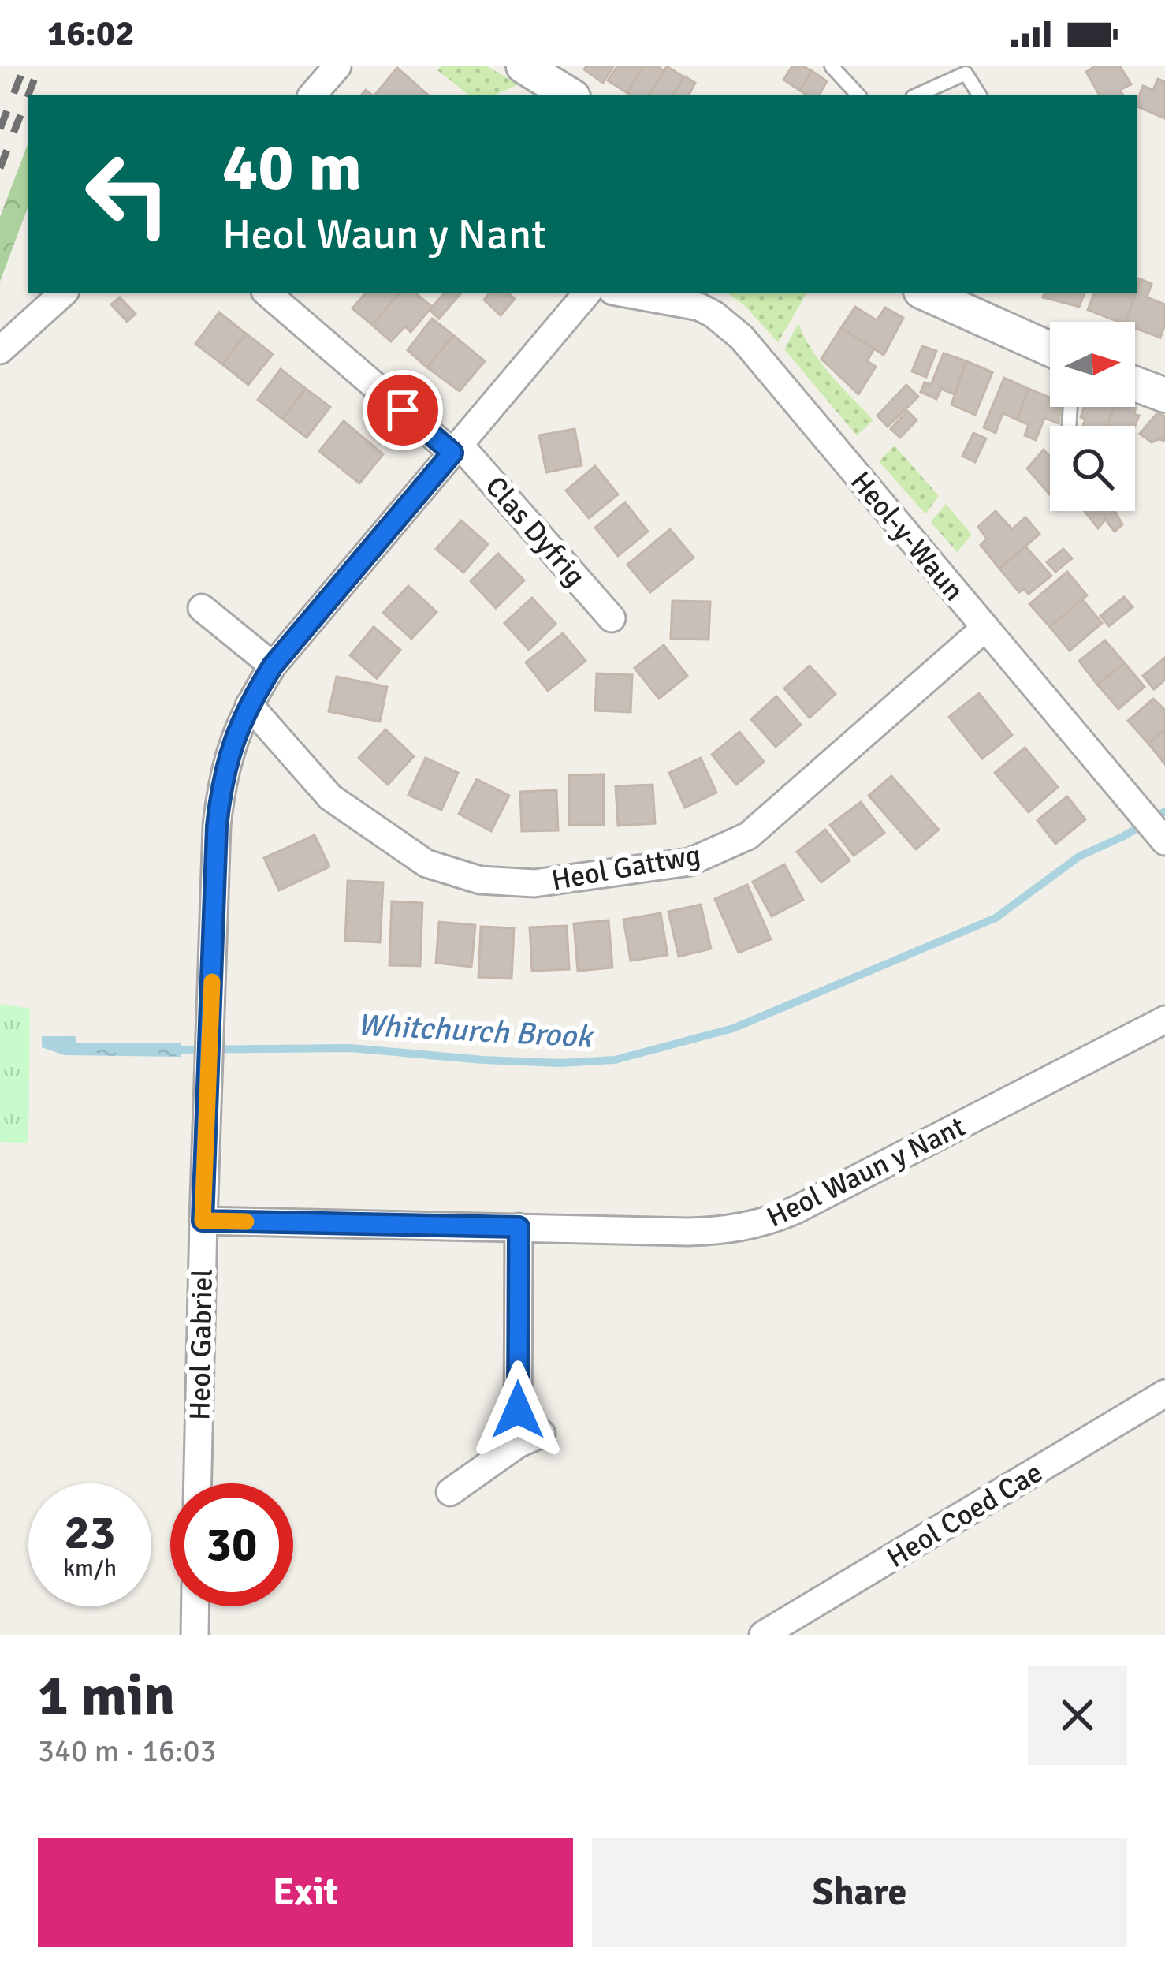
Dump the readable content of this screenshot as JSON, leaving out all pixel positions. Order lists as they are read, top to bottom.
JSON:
{
  "streets": {
    "street": [
      "Clas Dyfrig",
      "Heol-y-Waun",
      "Heol Gattwg",
      "Heol Waun y Nant",
      "Heol Gabriel",
      "Heol Coed Cae"
    ]
  },
  "crossings": [
    ["Clas Dyfrig", "Heol Gabriel"],
    ["Heol-y-Waun", "Heol Gattwg"],
    ["Heol Gattwg", "Heol Gabriel"],
    ["Heol Waun y Nant", "Heol Gabriel"]
  ],
  "water": ["Whitchurch Brook"],
  "north": "right",
  "page": {
    "status": "16:02",
    "turn": ["40 m", "Heol Waun y Nant"],
    "speed": "23 km/h",
    "limit": "30",
    "heading": ["1 min", "340 m · 16:03"],
    "buttons": ["Exit", "Share"]
  }
}
